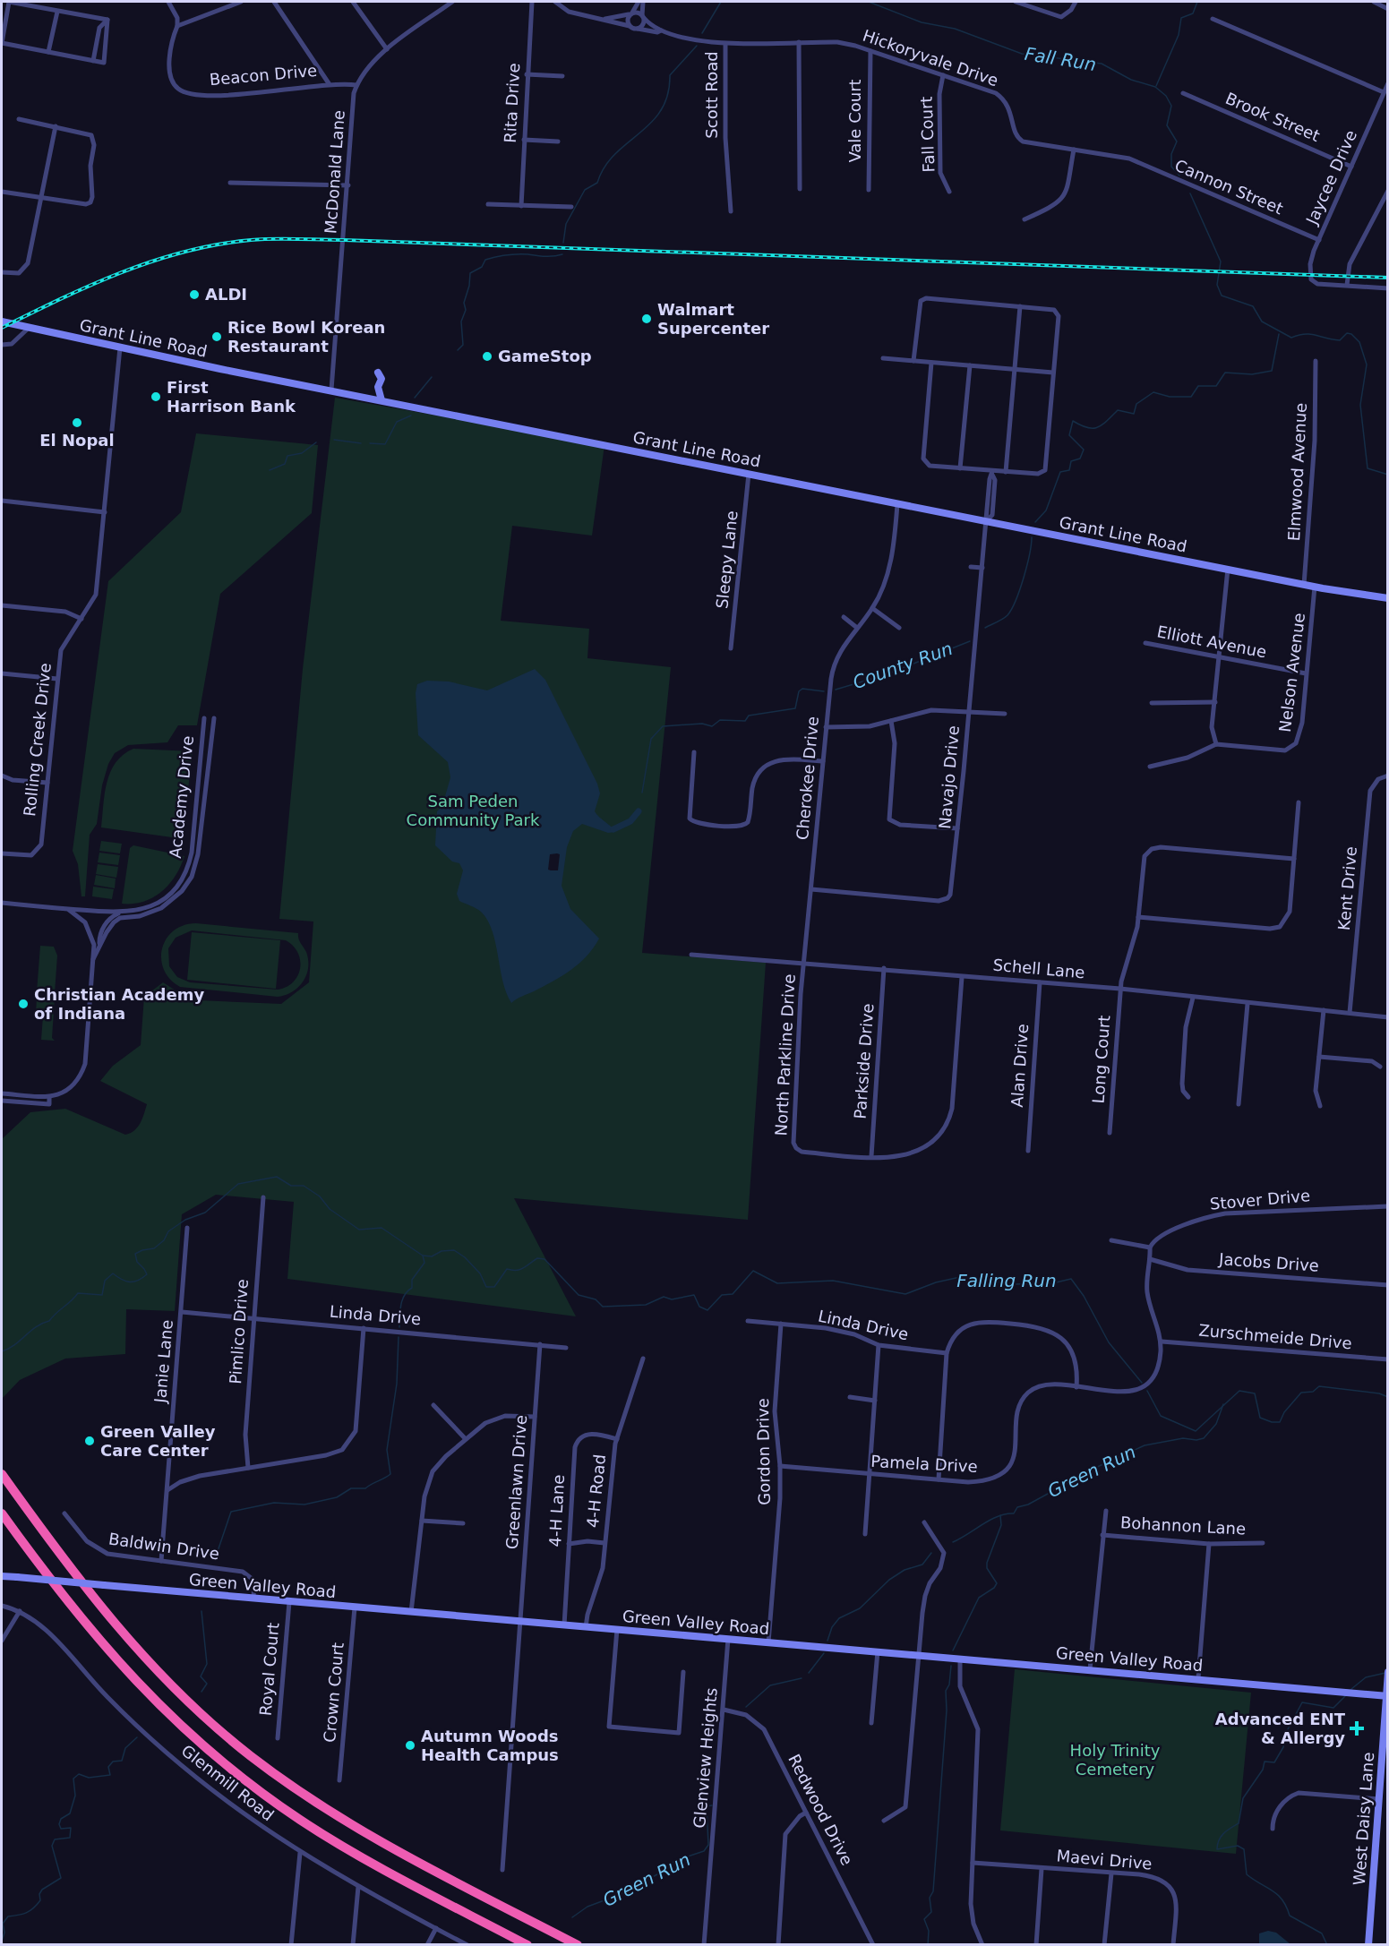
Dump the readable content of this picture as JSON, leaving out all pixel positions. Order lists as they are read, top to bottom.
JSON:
{
  "streets": {
    "street": [
      "Hickoryvale Drive",
      "Beacon Drive",
      "Scott Road",
      "Rita Drive",
      "Brook Street",
      "Vale Court",
      "Fall Court",
      "McDonald Lane",
      "Jaycee Drive",
      "Cannon Street",
      "Grant Line Road",
      "Elmwood Avenue",
      "Sleepy Lane",
      "Elliott Avenue",
      "Nelson Avenue",
      "Rolling Creek Drive",
      "Navajo Drive",
      "Cherokee Drive",
      "Academy Drive",
      "Kent Drive",
      "Schell Lane",
      "North Parkline Drive",
      "Long Court",
      "Parkside Drive",
      "Alan Drive",
      "Stover Drive",
      "Jacobs Drive",
      "Linda Drive",
      "Pimlico Drive",
      "Zurschmeide Drive",
      "Janie Lane",
      "Gordon Drive",
      "Pamela Drive",
      "Greenlawn Drive",
      "4-H Road",
      "4-H Lane",
      "Bohannon Lane",
      "Baldwin Drive",
      "Green Valley Road",
      "Royal Court",
      "Crown Court",
      "Glenview Heights",
      "Glenmill Road",
      "Redwood Drive",
      "West Daisy Lane",
      "Maevi Drive"
    ]
  },
  "crossings": [
    ["Hickoryvale Drive", "Scott Road"],
    ["Hickoryvale Drive", "Vale Court"],
    ["Hickoryvale Drive", "Fall Court"],
    ["Hickoryvale Drive", "Cannon Street"],
    ["Beacon Drive", "McDonald Lane"],
    ["Brook Street", "Jaycee Drive"],
    ["McDonald Lane", "Grant Line Road"],
    ["Jaycee Drive", "Cannon Street"],
    ["Grant Line Road", "Elmwood Avenue"],
    ["Grant Line Road", "Sleepy Lane"],
    ["Grant Line Road", "Nelson Avenue"],
    ["Grant Line Road", "Rolling Creek Drive"],
    ["Grant Line Road", "Navajo Drive"],
    ["Grant Line Road", "Cherokee Drive"],
    ["Elliott Avenue", "Nelson Avenue"],
    ["Navajo Drive", "Cherokee Drive"],
    ["Cherokee Drive", "Schell Lane"],
    ["Cherokee Drive", "North Parkline Drive"],
    ["Kent Drive", "Schell Lane"],
    ["Schell Lane", "North Parkline Drive"],
    ["Schell Lane", "Long Court"],
    ["Schell Lane", "Parkside Drive"],
    ["Schell Lane", "Alan Drive"],
    ["North Parkline Drive", "Parkside Drive"],
    ["Stover Drive", "Pamela Drive"],
    ["Jacobs Drive", "Pamela Drive"],
    ["Linda Drive", "Pimlico Drive"],
    ["Linda Drive", "Janie Lane"],
    ["Linda Drive", "Gordon Drive"],
    ["Linda Drive", "Greenlawn Drive"],
    ["Zurschmeide Drive", "Pamela Drive"],
    ["Janie Lane", "Baldwin Drive"],
    ["Gordon Drive", "Pamela Drive"],
    ["Gordon Drive", "Green Valley Road"],
    ["Greenlawn Drive", "Green Valley Road"],
    ["4-H Road", "4-H Lane"],
    ["4-H Road", "Green Valley Road"],
    ["4-H Lane", "Green Valley Road"],
    ["Baldwin Drive", "Green Valley Road"],
    ["Green Valley Road", "Royal Court"],
    ["Green Valley Road", "Crown Court"],
    ["Green Valley Road", "Glenview Heights"],
    ["Green Valley Road", "West Daisy Lane"],
    ["Glenview Heights", "Redwood Drive"]
  ],
  "water": [
    "Fall Run",
    "County Run",
    "Falling Run",
    "Green Run"
  ],
  "parks": ["Sam Peden Community Park", "Holy Trinity Cemetery"],
  "places": {
    "other": [
      "ALDI",
      "Walmart Supercenter",
      "Rice Bowl Korean Restaurant",
      "GameStop",
      "First Harrison Bank",
      "El Nopal",
      "Christian Academy of Indiana",
      "Green Valley Care Center",
      "Autumn Woods Health Campus"
    ],
    "health": ["Advanced ENT & Allergy"]
  }
}
